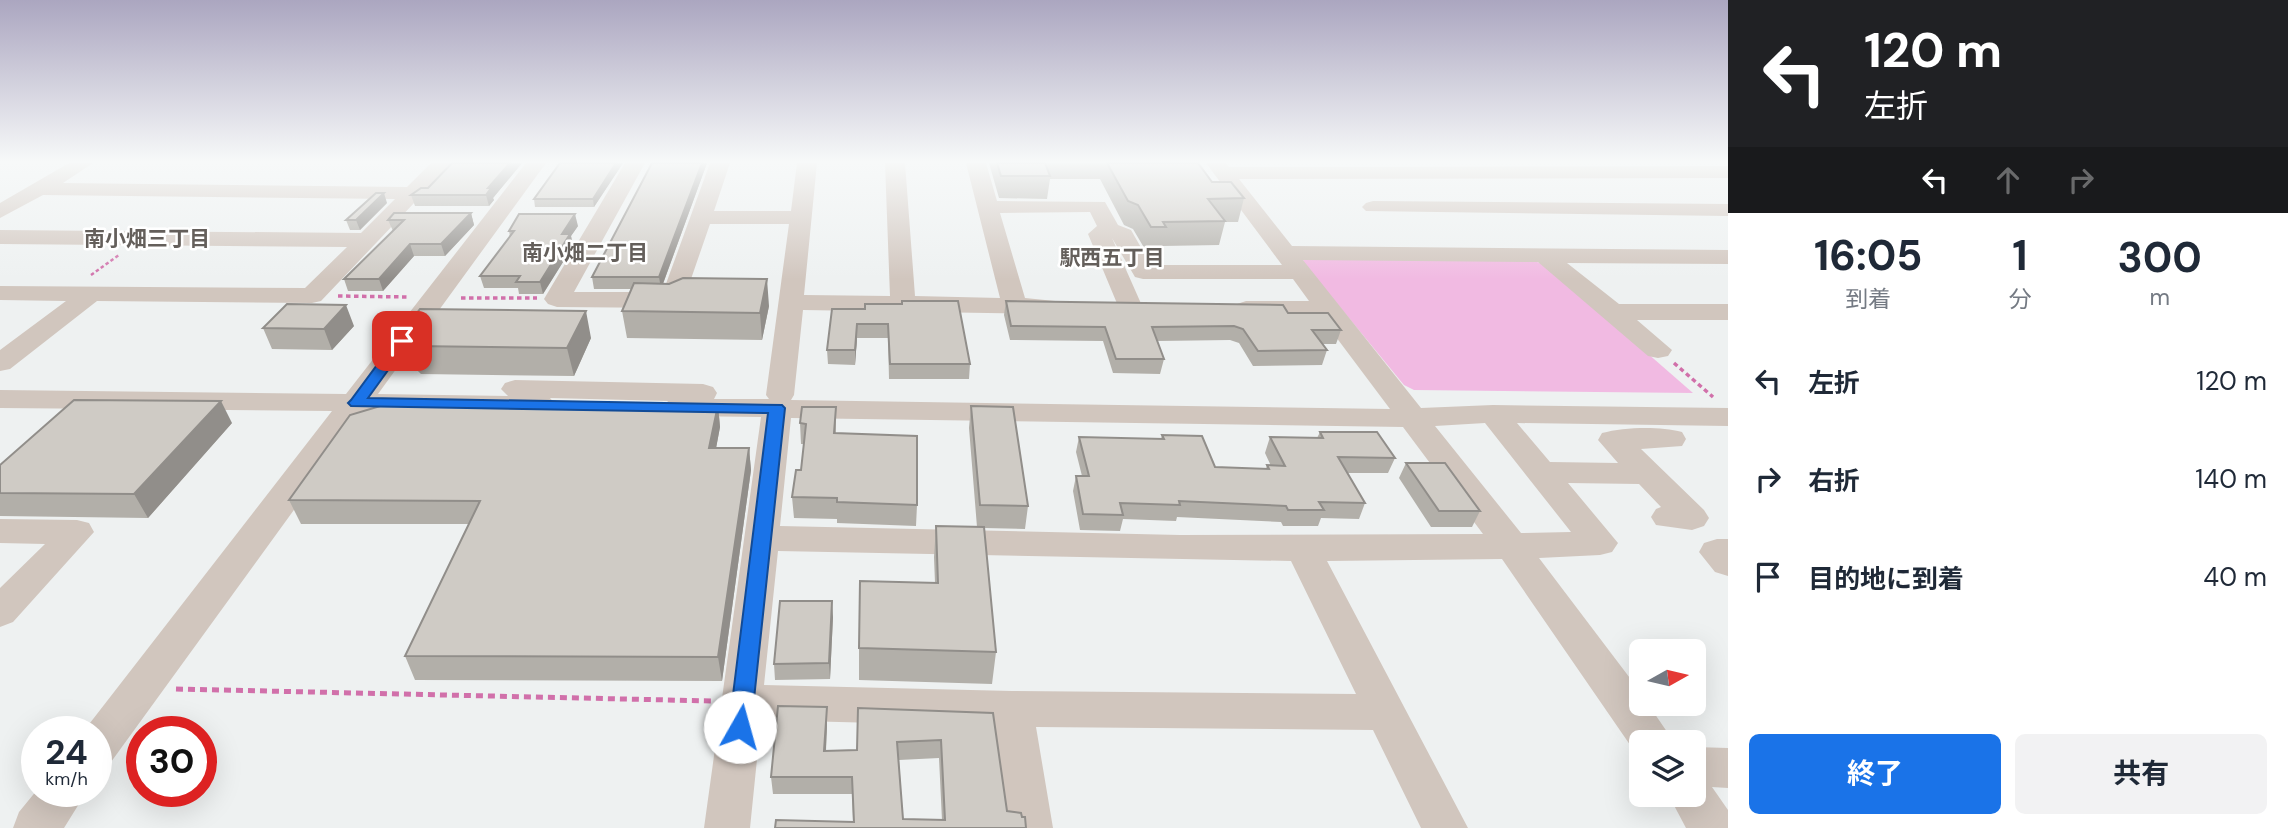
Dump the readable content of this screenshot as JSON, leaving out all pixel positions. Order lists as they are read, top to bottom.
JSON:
{
  "districts": ["南小畑三丁目", "南小畑二丁目", "駅西五丁目"],
  "north": "right",
  "page": {
    "turn": ["120 m", "左折"],
    "eta": [
      "16:05",
      "到着",
      "1",
      "分",
      "300",
      "m"
    ],
    "list": [
      {
        "name": "左折",
        "value": "120 m"
      },
      {
        "name": "右折",
        "value": "140 m"
      },
      {
        "name": "目的地に到着",
        "value": "40 m"
      }
    ],
    "speed": "24 km/h",
    "limit": "30",
    "buttons": ["終了", "共有"]
  }
}
